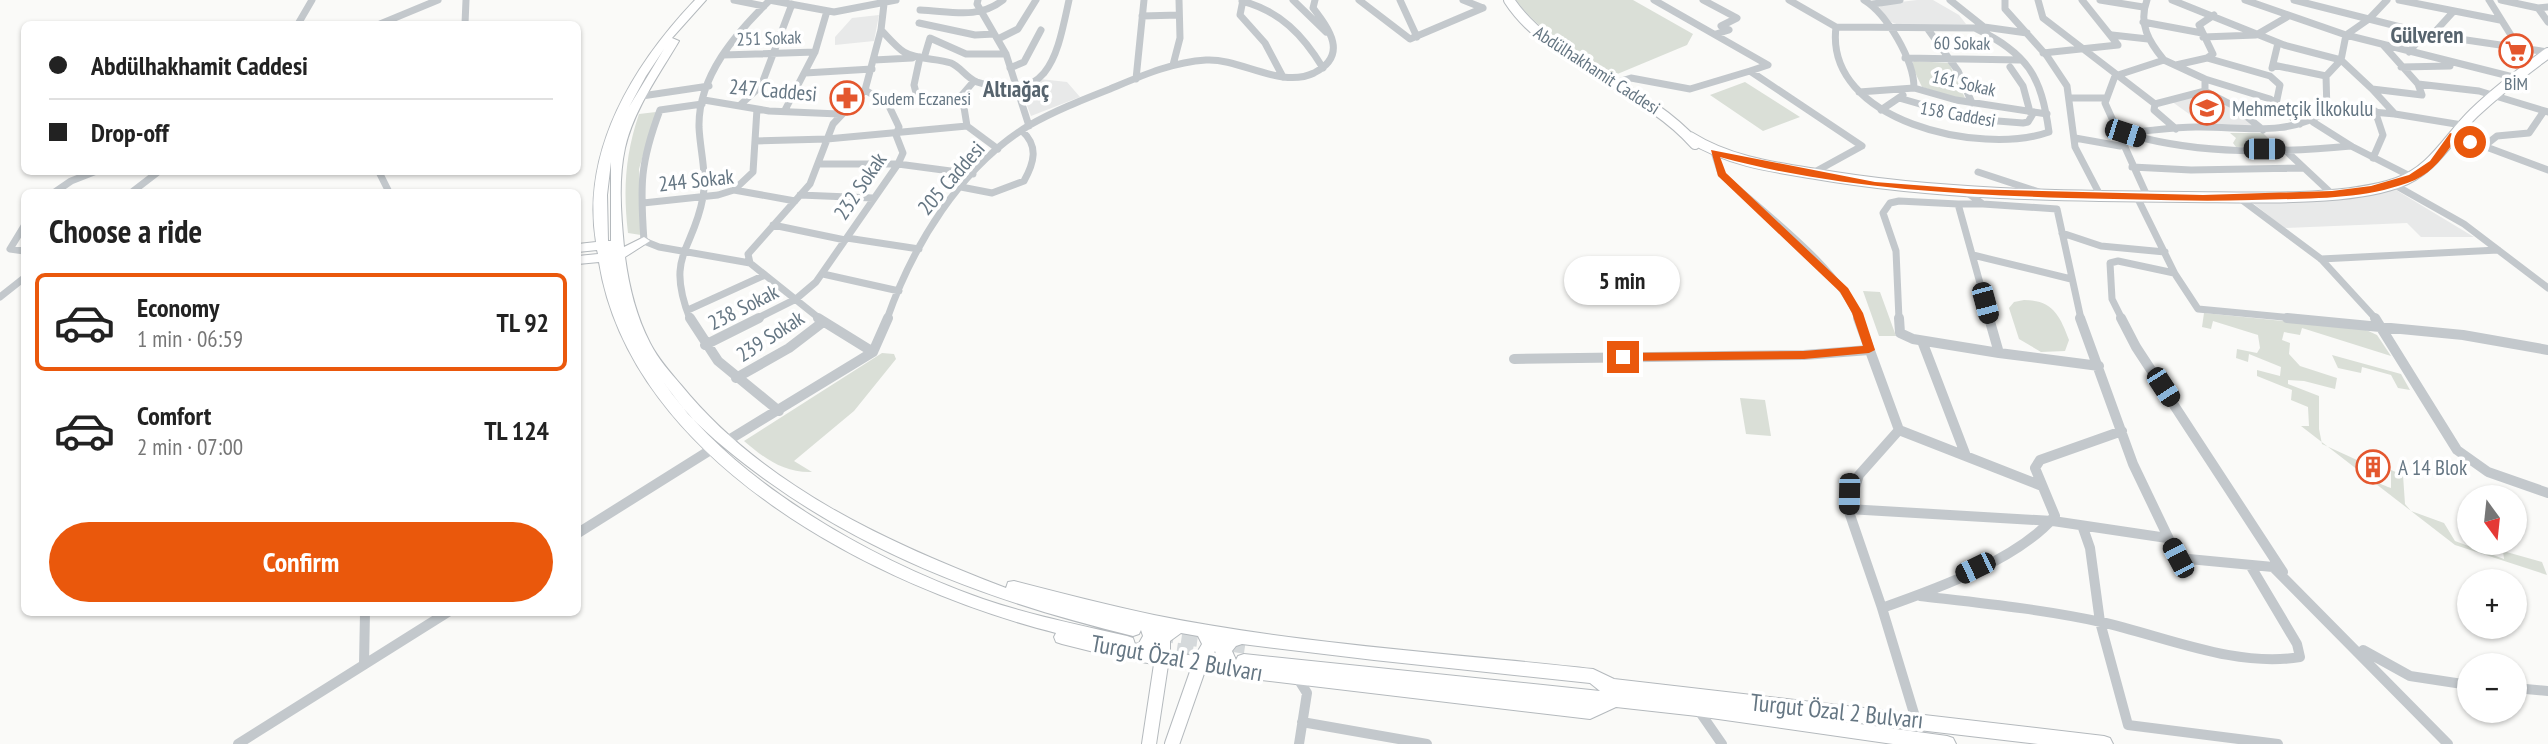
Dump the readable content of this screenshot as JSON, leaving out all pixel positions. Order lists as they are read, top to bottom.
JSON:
{
  "streets": {
    "highway": ["Turgut Özal 2 Bulvarı"],
    "main road": ["Abdülhakhamit Caddesi"],
    "street": [
      "251 Sokak",
      "60 Sokak",
      "161 Sokak",
      "247 Caddesi",
      "158 Caddesi",
      "205 Caddesi",
      "244 Sokak",
      "232 Sokak",
      "238 Sokak",
      "239 Sokak"
    ]
  },
  "crossings": [
    ["161 Sokak", "158 Caddesi"],
    ["247 Caddesi", "244 Sokak"],
    ["244 Sokak", "232 Sokak"],
    ["232 Sokak", "238 Sokak"]
  ],
  "districts": ["Gülveren", "Altıağaç"],
  "places": {
    "supermarket": ["BİM"],
    "pharmacy": ["Sudem Eczanesi"],
    "school or university": ["Mehmetçik İlkokulu"],
    "building": ["A 14 Blok"]
  },
  "north": "bottom",
  "page": {
    "banner": ["Abdülhakhamit Caddesi", "Drop-off"],
    "heading": "Choose a ride",
    "bubble": "5 min",
    "list": [
      {
        "name": "Economy",
        "note": "1 min · 06:59",
        "value": "TL 92"
      },
      {
        "name": "Comfort",
        "note": "2 min · 07:00",
        "value": "TL 124"
      }
    ],
    "map_buttons": ["+", "−"],
    "buttons": "Confirm"
  }
}
